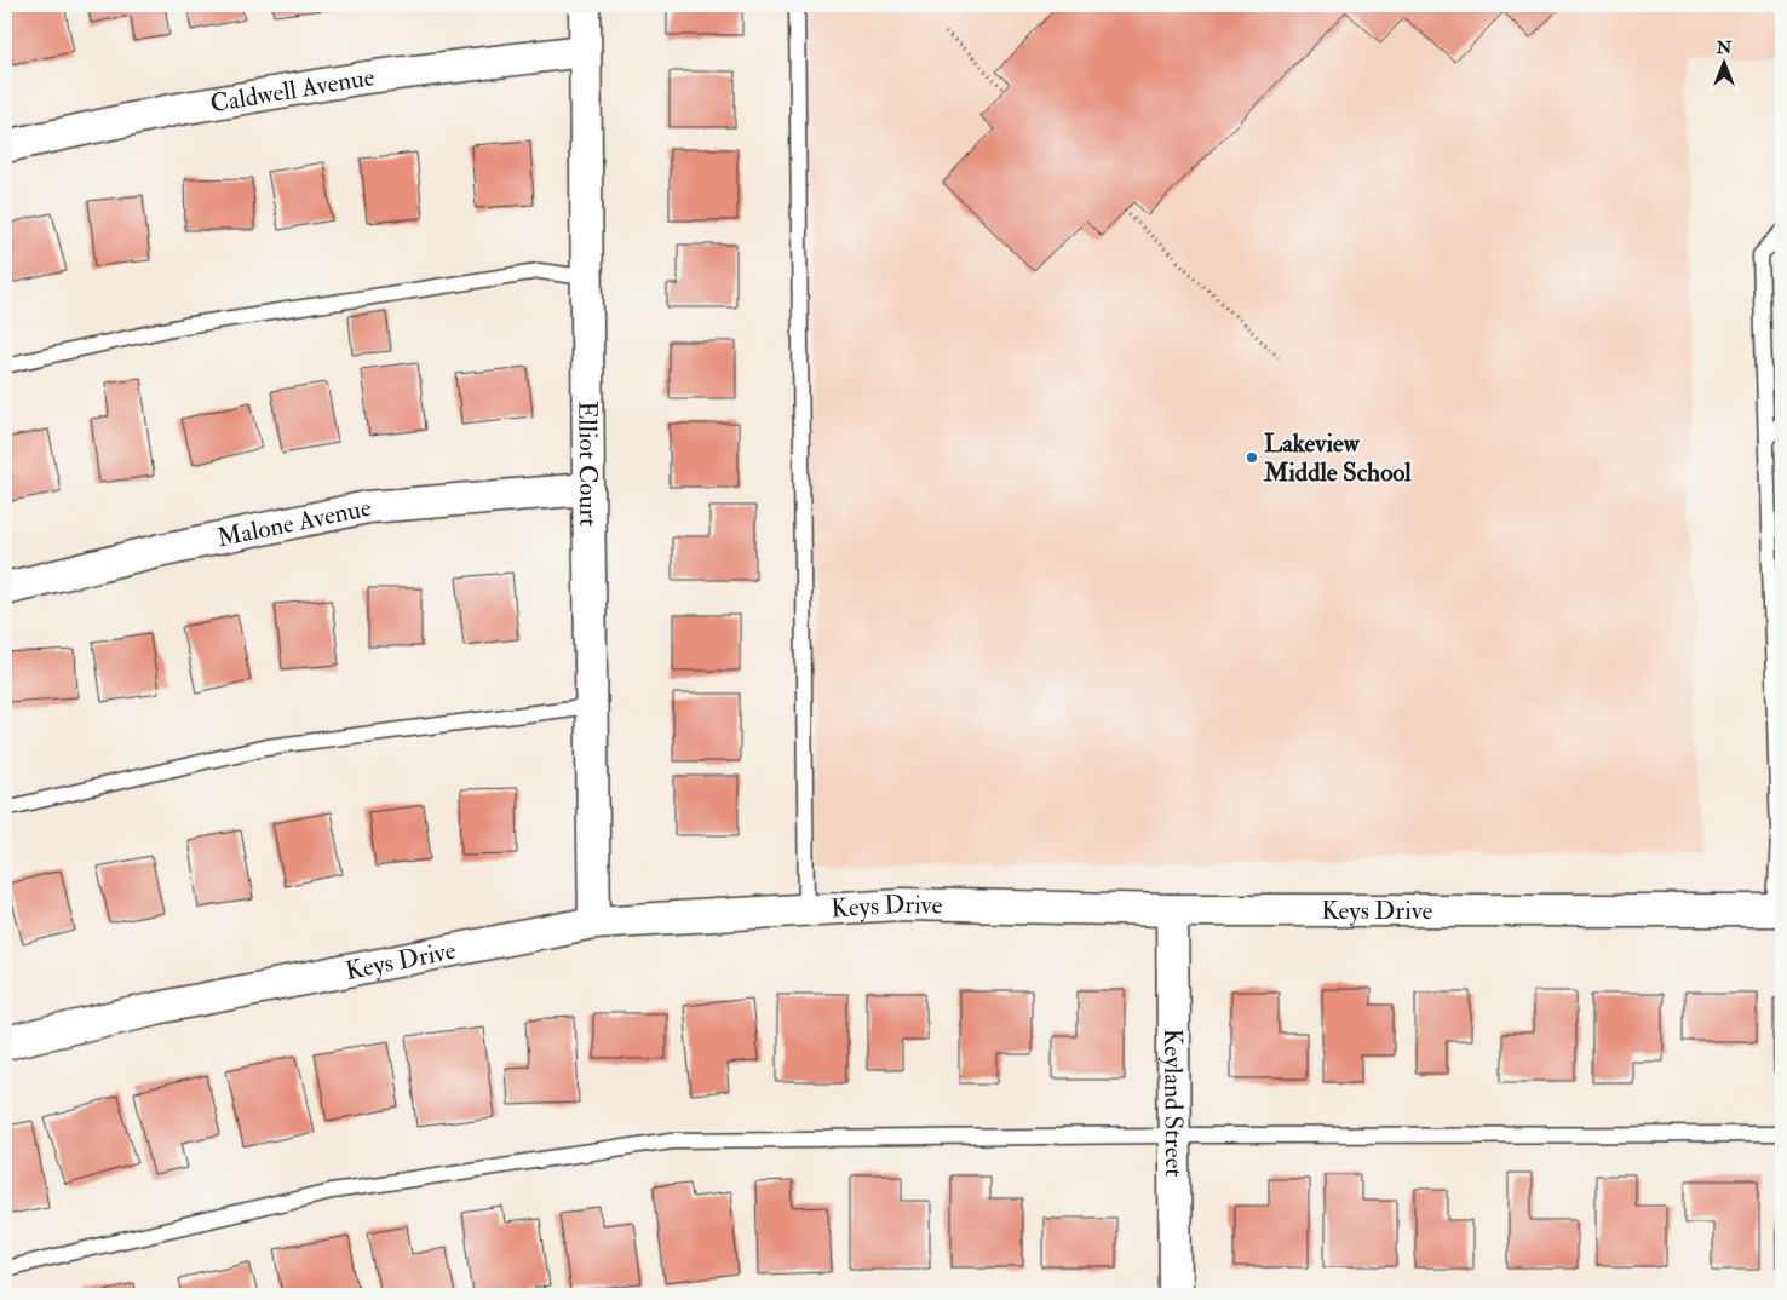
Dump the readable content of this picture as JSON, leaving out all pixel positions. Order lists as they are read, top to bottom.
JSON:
{
  "streets": {
    "street": [
      "Caldwell Avenue",
      "Elliot Court",
      "Malone Avenue",
      "Keys Drive",
      "Keyland Street"
    ]
  },
  "crossings": [
    ["Caldwell Avenue", "Elliot Court"],
    ["Elliot Court", "Malone Avenue"],
    ["Elliot Court", "Keys Drive"],
    ["Keys Drive", "Keyland Street"]
  ],
  "places": ["Lakeview Middle School"],
  "north": "top"
}
